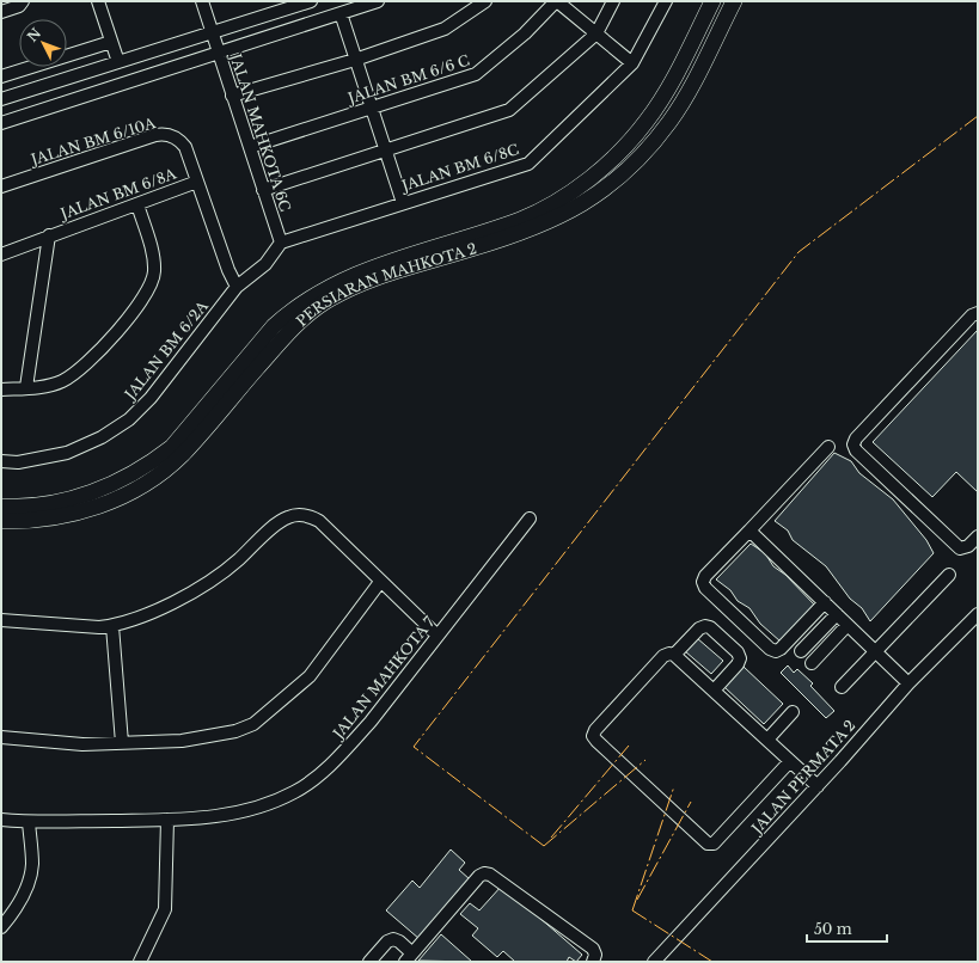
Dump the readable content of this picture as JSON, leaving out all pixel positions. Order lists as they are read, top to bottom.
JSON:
{
  "streets": {
    "main road": ["PERSIARAN MAHKOTA 2"],
    "street": [
      "JALAN BM 6/6 C",
      "JALAN MAHKOTA 6C",
      "JALAN BM 6/10A",
      "JALAN BM 6/8C",
      "JALAN BM 6/8A",
      "JALAN BM 6/2A",
      "JALAN MAHKOTA 7",
      "JALAN PERMATA 2"
    ]
  },
  "crossings": [
    ["JALAN BM 6/6 C", "JALAN MAHKOTA 6C"],
    ["JALAN MAHKOTA 6C", "JALAN BM 6/8C"],
    ["JALAN MAHKOTA 6C", "JALAN BM 6/2A"],
    ["JALAN BM 6/10A", "JALAN BM 6/8A"],
    ["JALAN BM 6/10A", "JALAN BM 6/2A"],
    ["JALAN BM 6/8C", "JALAN BM 6/2A"]
  ],
  "scale_bar": "50 m",
  "north": "top left"
}
